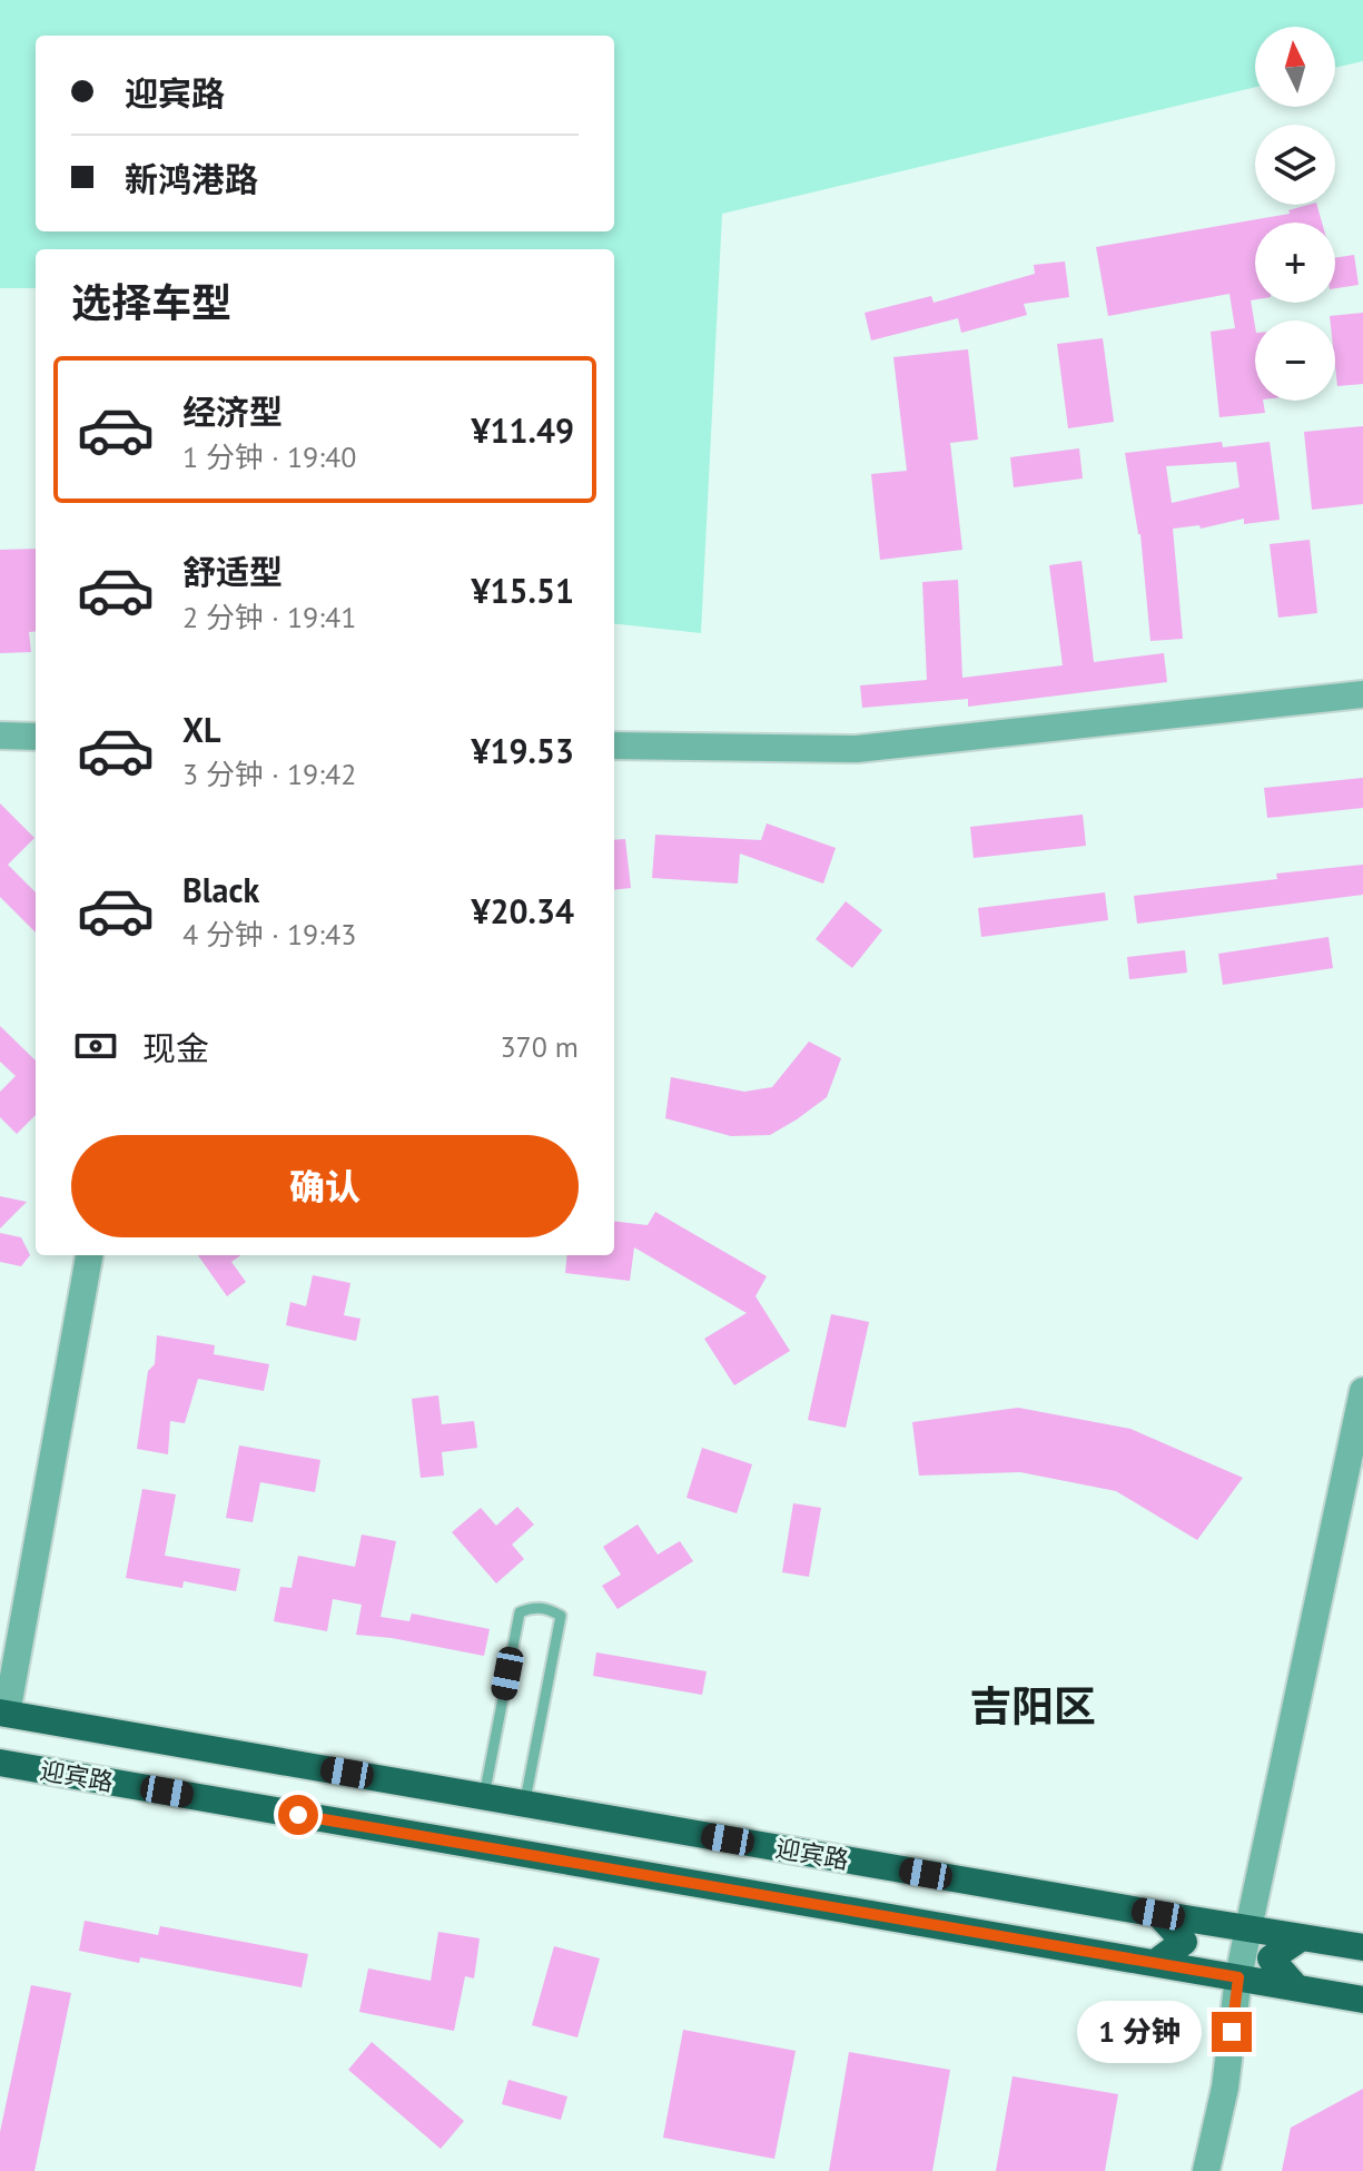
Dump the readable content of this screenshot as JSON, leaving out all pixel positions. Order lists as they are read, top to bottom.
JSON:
{
  "streets": {
    "highway": ["迎宾路"]
  },
  "districts": ["吉阳区"],
  "north": "top",
  "page": {
    "map_buttons": ["+", "−"],
    "banner": ["迎宾路", "新鸿港路"],
    "heading": "选择车型",
    "list": [
      {
        "name": "经济型",
        "note": "1 分钟 · 19:40",
        "value": "¥11.49"
      },
      {
        "name": "舒适型",
        "note": "2 分钟 · 19:41",
        "value": "¥15.51"
      },
      {
        "name": "XL",
        "note": "3 分钟 · 19:42",
        "value": "¥19.53"
      },
      {
        "name": "Black",
        "note": "4 分钟 · 19:43",
        "value": "¥20.34"
      }
    ],
    "pay": ["现金", "370 m"],
    "buttons": "确认",
    "bubble": "1 分钟"
  }
}
